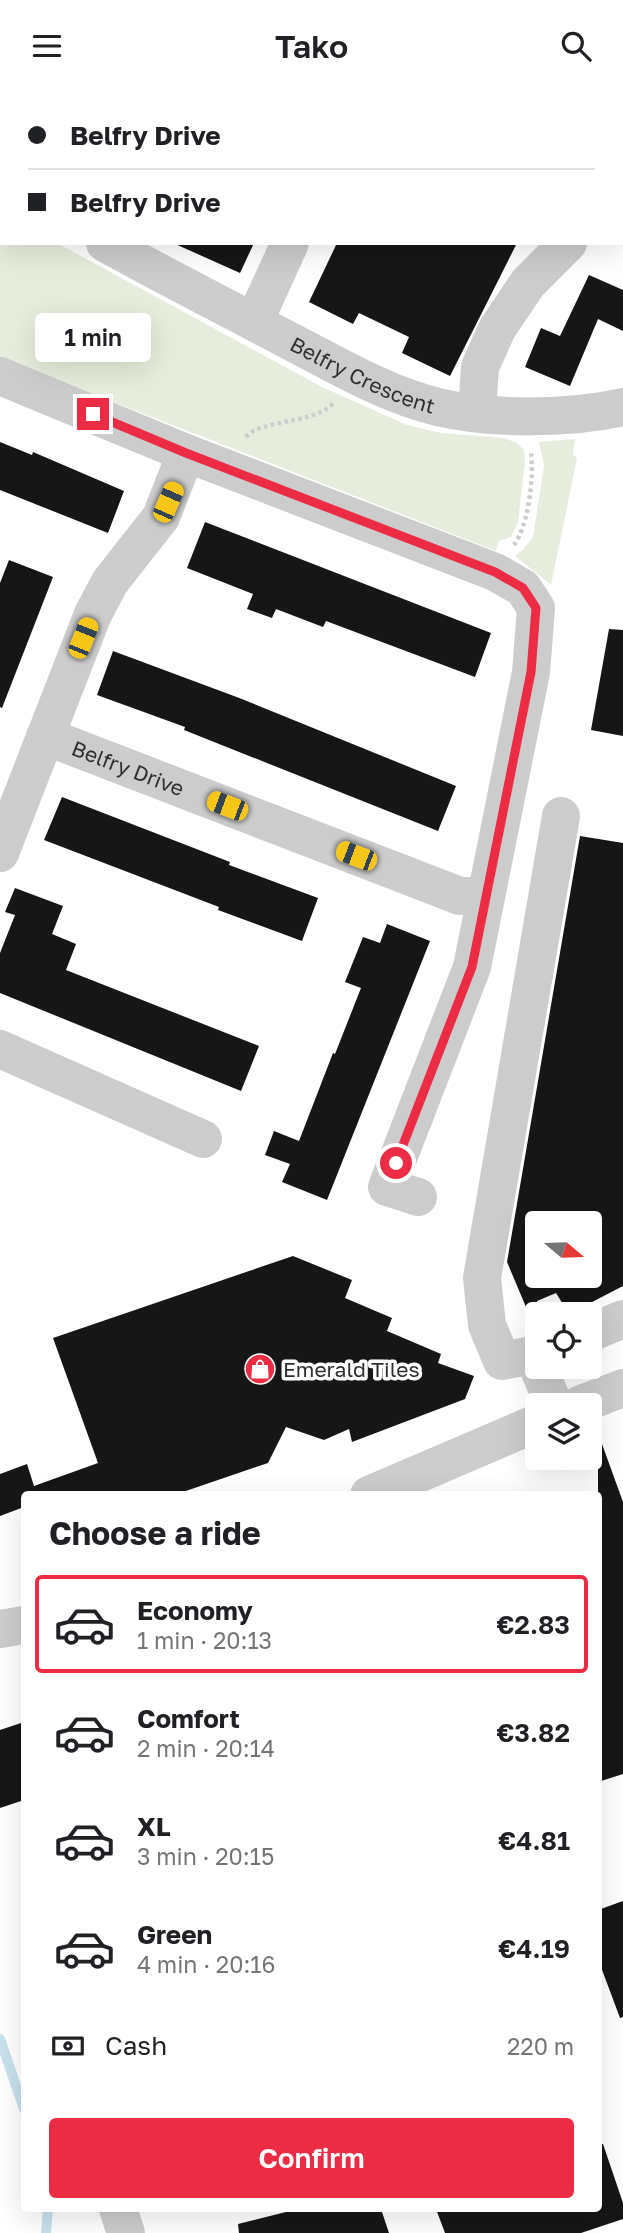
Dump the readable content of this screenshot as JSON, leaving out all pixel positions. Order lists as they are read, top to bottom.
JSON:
{
  "streets": {
    "street": ["Belfry Crescent", "Belfry Drive"]
  },
  "places": {
    "shop": ["Emerald Tiles"]
  },
  "north": "right",
  "page": {
    "header": "Tako",
    "banner": ["Belfry Drive", "Belfry Drive"],
    "bubble": "1 min",
    "heading": "Choose a ride",
    "list": [
      {
        "name": "Economy",
        "note": "1 min · 20:13",
        "value": "€2.83"
      },
      {
        "name": "Comfort",
        "note": "2 min · 20:14",
        "value": "€3.82"
      },
      {
        "name": "XL",
        "note": "3 min · 20:15",
        "value": "€4.81"
      },
      {
        "name": "Green",
        "note": "4 min · 20:16",
        "value": "€4.19"
      }
    ],
    "pay": ["Cash", "220 m"],
    "buttons": "Confirm"
  }
}
